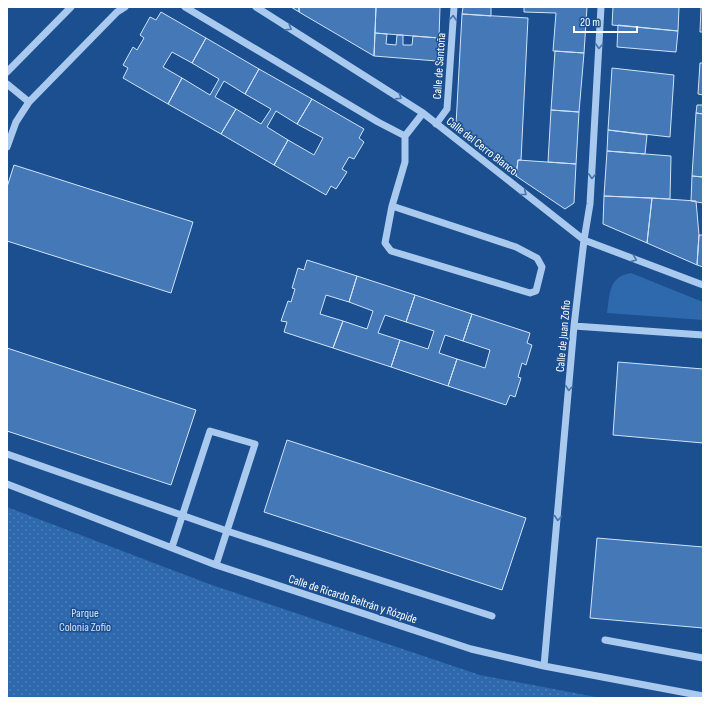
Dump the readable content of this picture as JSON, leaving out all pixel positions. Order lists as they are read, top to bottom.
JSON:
{
  "streets": {
    "street": [
      "Calle de Santoña",
      "Calle del Cerro Blanco",
      "Calle de Juan Zofio",
      "Calle de Ricardo Beltrán y Rózpide"
    ]
  },
  "crossings": [
    ["Calle de Santoña", "Calle del Cerro Blanco"],
    ["Calle del Cerro Blanco", "Calle de Juan Zofio"],
    ["Calle de Juan Zofio", "Calle de Ricardo Beltrán y Rózpide"]
  ],
  "one_way": ["Calle de Santoña", "Calle de Juan Zofio"],
  "parks": ["Parque Colonia Zofío"],
  "scale_bar": "20 m"
}
